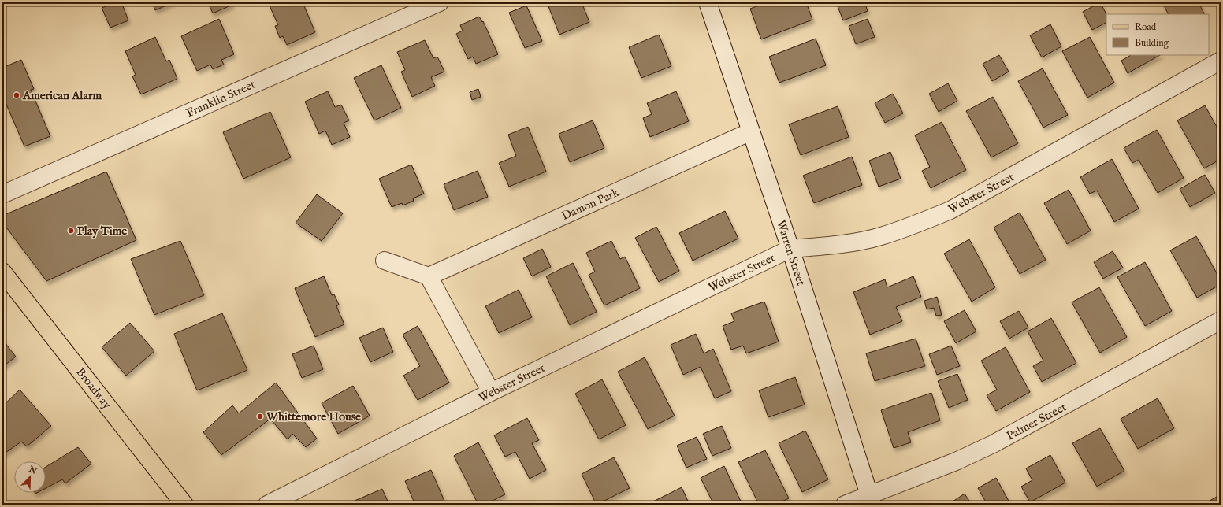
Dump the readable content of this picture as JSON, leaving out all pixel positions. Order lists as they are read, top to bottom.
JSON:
{
  "streets": {
    "main road": ["Broadway"],
    "street": [
      "Franklin Street",
      "Webster Street",
      "Damon Park",
      "Warren Street",
      "Palmer Street"
    ]
  },
  "crossings": [
    ["Webster Street", "Warren Street"],
    ["Damon Park", "Warren Street"],
    ["Warren Street", "Palmer Street"]
  ],
  "places": ["American Alarm", "Play Time", "Whittemore House"],
  "legend": ["Road", "Building"],
  "north": "top right"
}
